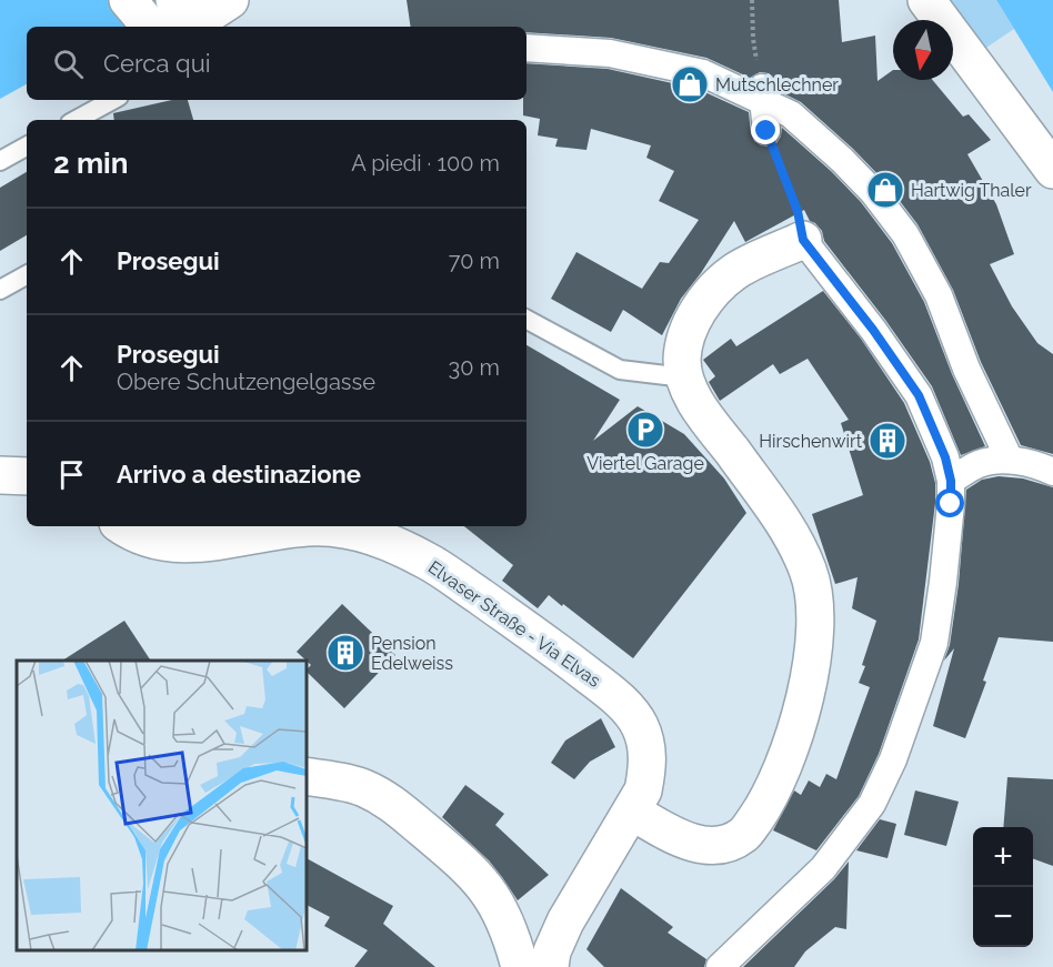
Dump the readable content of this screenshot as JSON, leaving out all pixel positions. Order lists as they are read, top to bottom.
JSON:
{
  "streets": {
    "street": ["Elvaser Straße - Via Elvas"]
  },
  "places": {
    "shop": ["Mutschlechner", "Hartwig Thaler"],
    "parking": ["Viertel Garage"],
    "building": ["Hirschenwirt", "Pension Edelweiss"]
  },
  "north": "bottom",
  "page": {
    "search": "Cerca qui",
    "heading": ["2 min", "A piedi · 100 m"],
    "list": [
      ["Prosegui", "70 m"],
      ["Prosegui", "Obere Schutzengelgasse", "30 m"],
      "Arrivo a destinazione"
    ],
    "map_buttons": ["+", "−"]
  }
}
